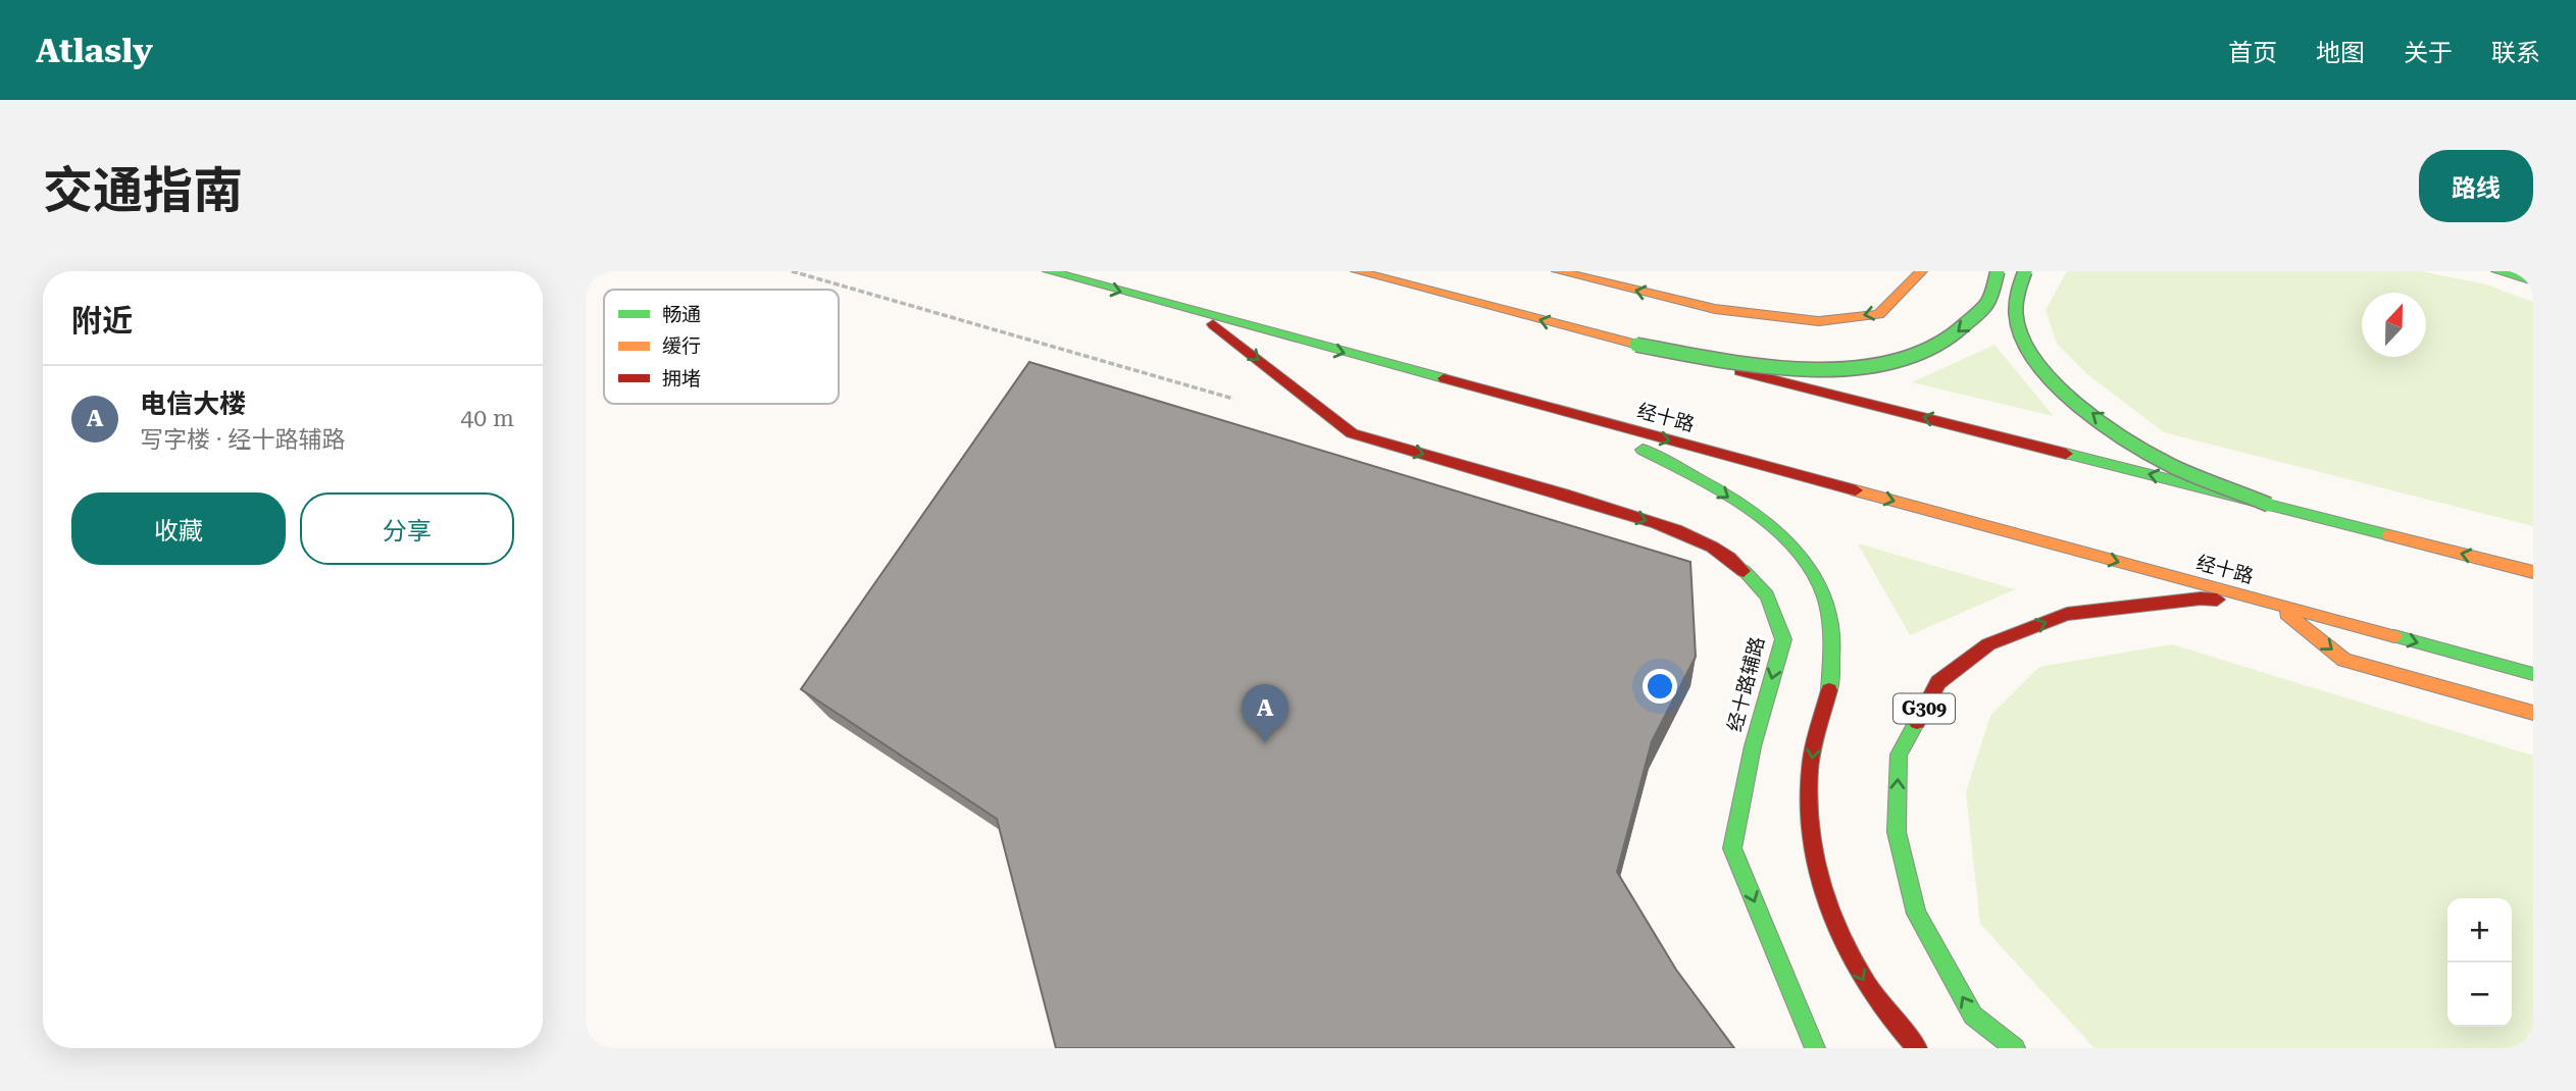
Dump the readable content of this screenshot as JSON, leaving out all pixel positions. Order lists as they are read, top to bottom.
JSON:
{
  "streets": {
    "main road": ["经十路", "经十路辅路", "G309"]
  },
  "crossings": [
    ["经十路", "经十路辅路"],
    ["经十路", "G309"]
  ],
  "one_way": ["经十路辅路"],
  "legend": ["畅通", "缓行", "拥堵"],
  "north": "top",
  "page": {
    "header": "Atlasly",
    "nav": [
      "首页",
      "地图",
      "关于",
      "联系"
    ],
    "title": "交通指南",
    "buttons": [
      "路线",
      ["收藏", "分享"]
    ],
    "heading": "附近",
    "list": [
      {
        "mark": "A",
        "name": "电信大楼",
        "note": "写字楼 · 经十路辅路",
        "value": "40 m"
      }
    ],
    "pins": "A",
    "map_buttons": ["+", "−"]
  }
}
